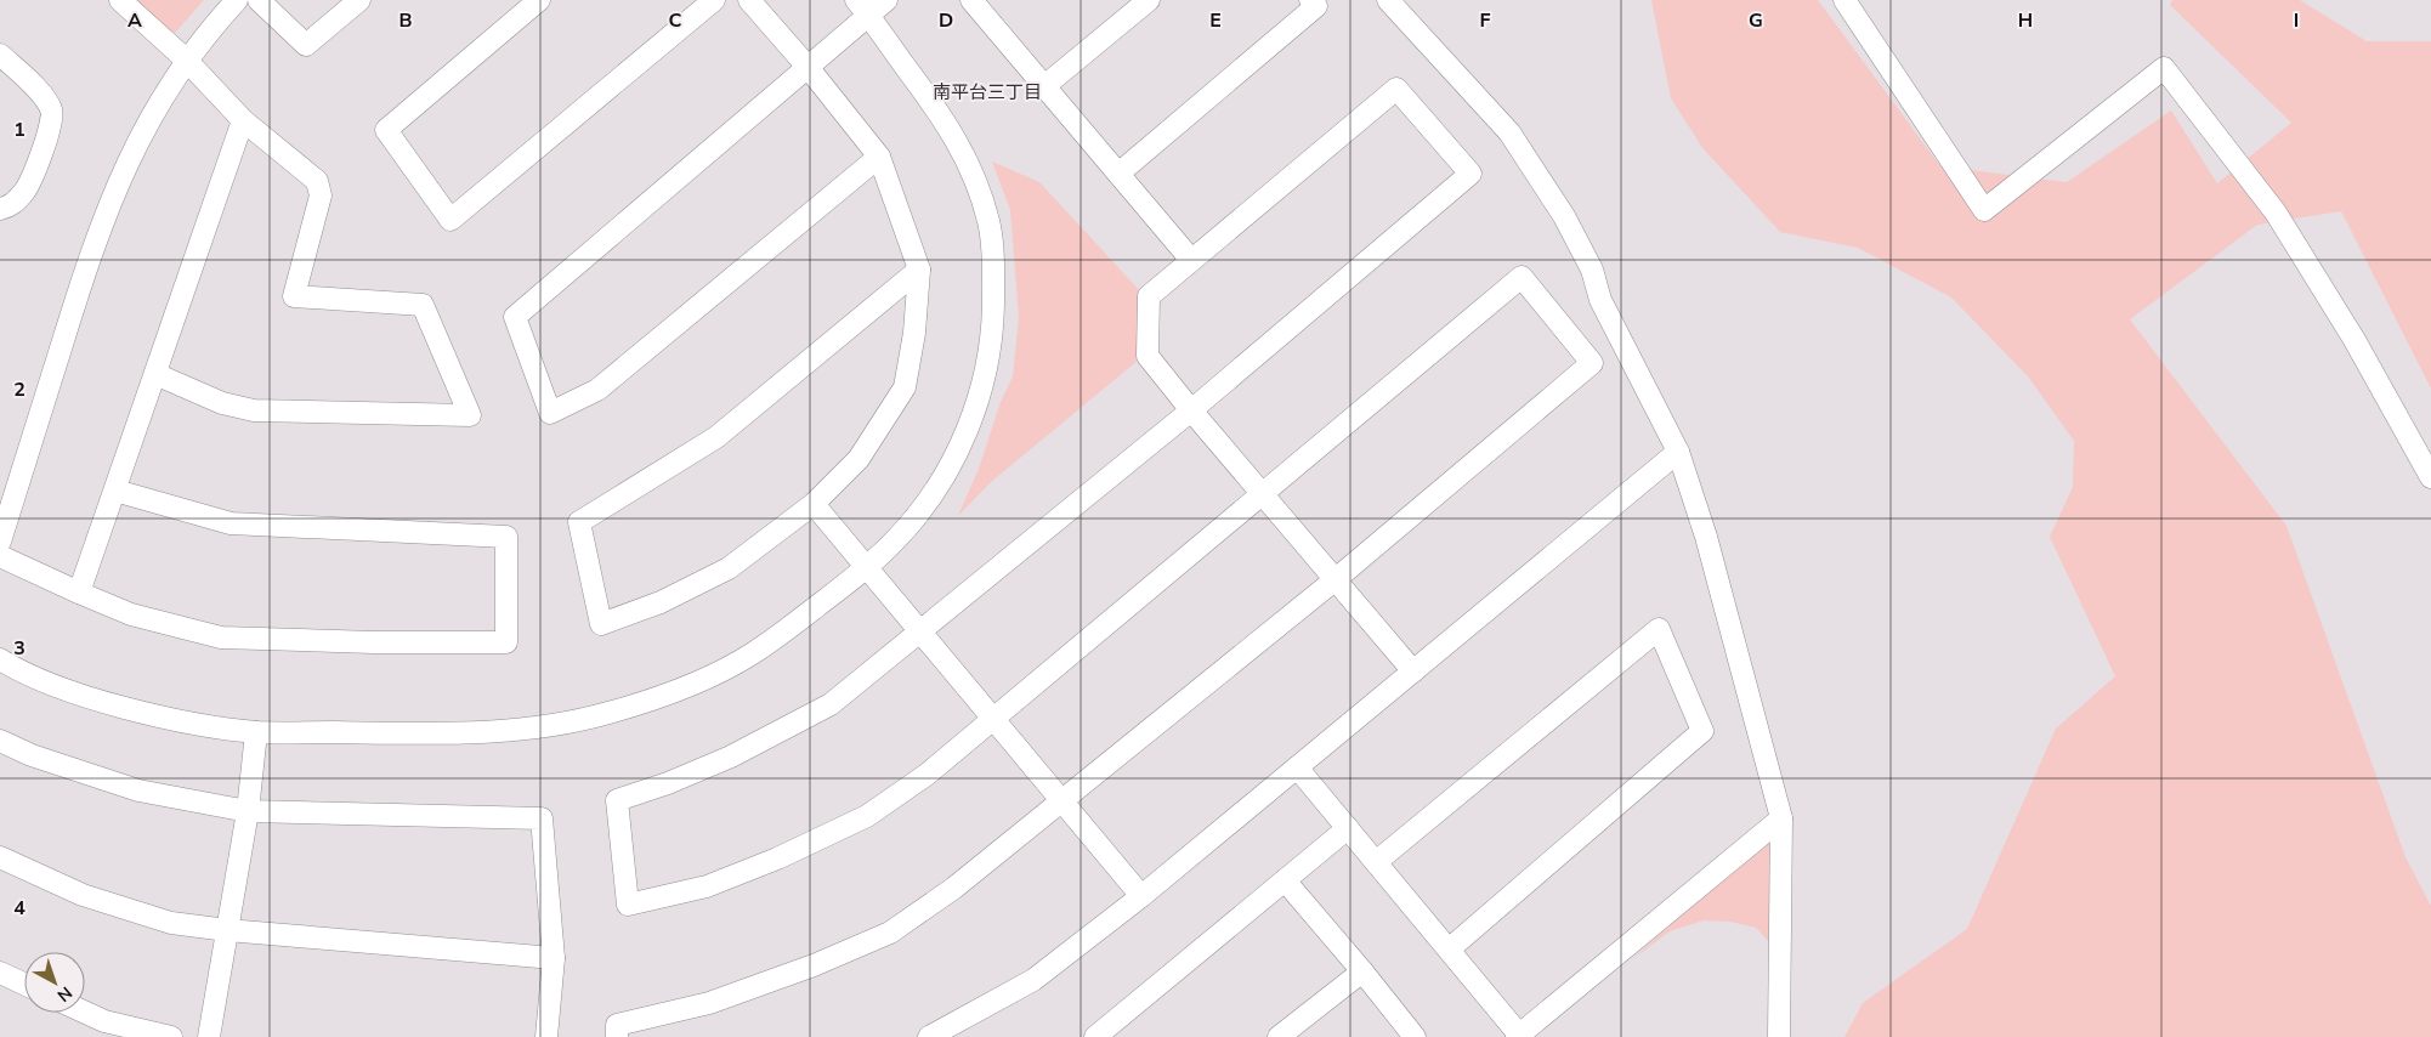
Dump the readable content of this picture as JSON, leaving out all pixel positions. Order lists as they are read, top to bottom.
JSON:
{
  "districts": ["南平台三丁目"],
  "north": "bottom right",
  "grid": {
    "columns": [
      "A",
      "B",
      "C",
      "D",
      "E",
      "F",
      "G",
      "H",
      "I"
    ],
    "rows": [
      "1",
      "2",
      "3",
      "4"
    ]
  }
}
